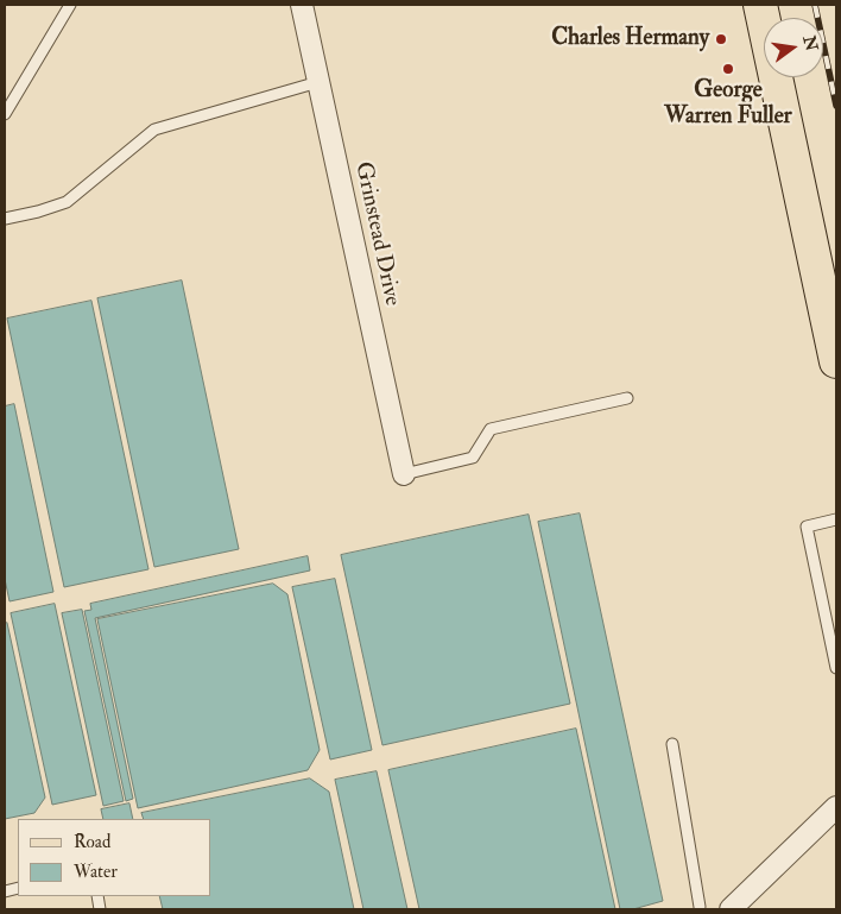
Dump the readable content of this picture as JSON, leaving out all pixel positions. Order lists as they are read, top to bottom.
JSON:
{
  "streets": {
    "street": ["Grinstead Drive"]
  },
  "places": ["Charles Hermany", "George Warren Fuller"],
  "legend": ["Road", "Water"],
  "north": "right"
}
